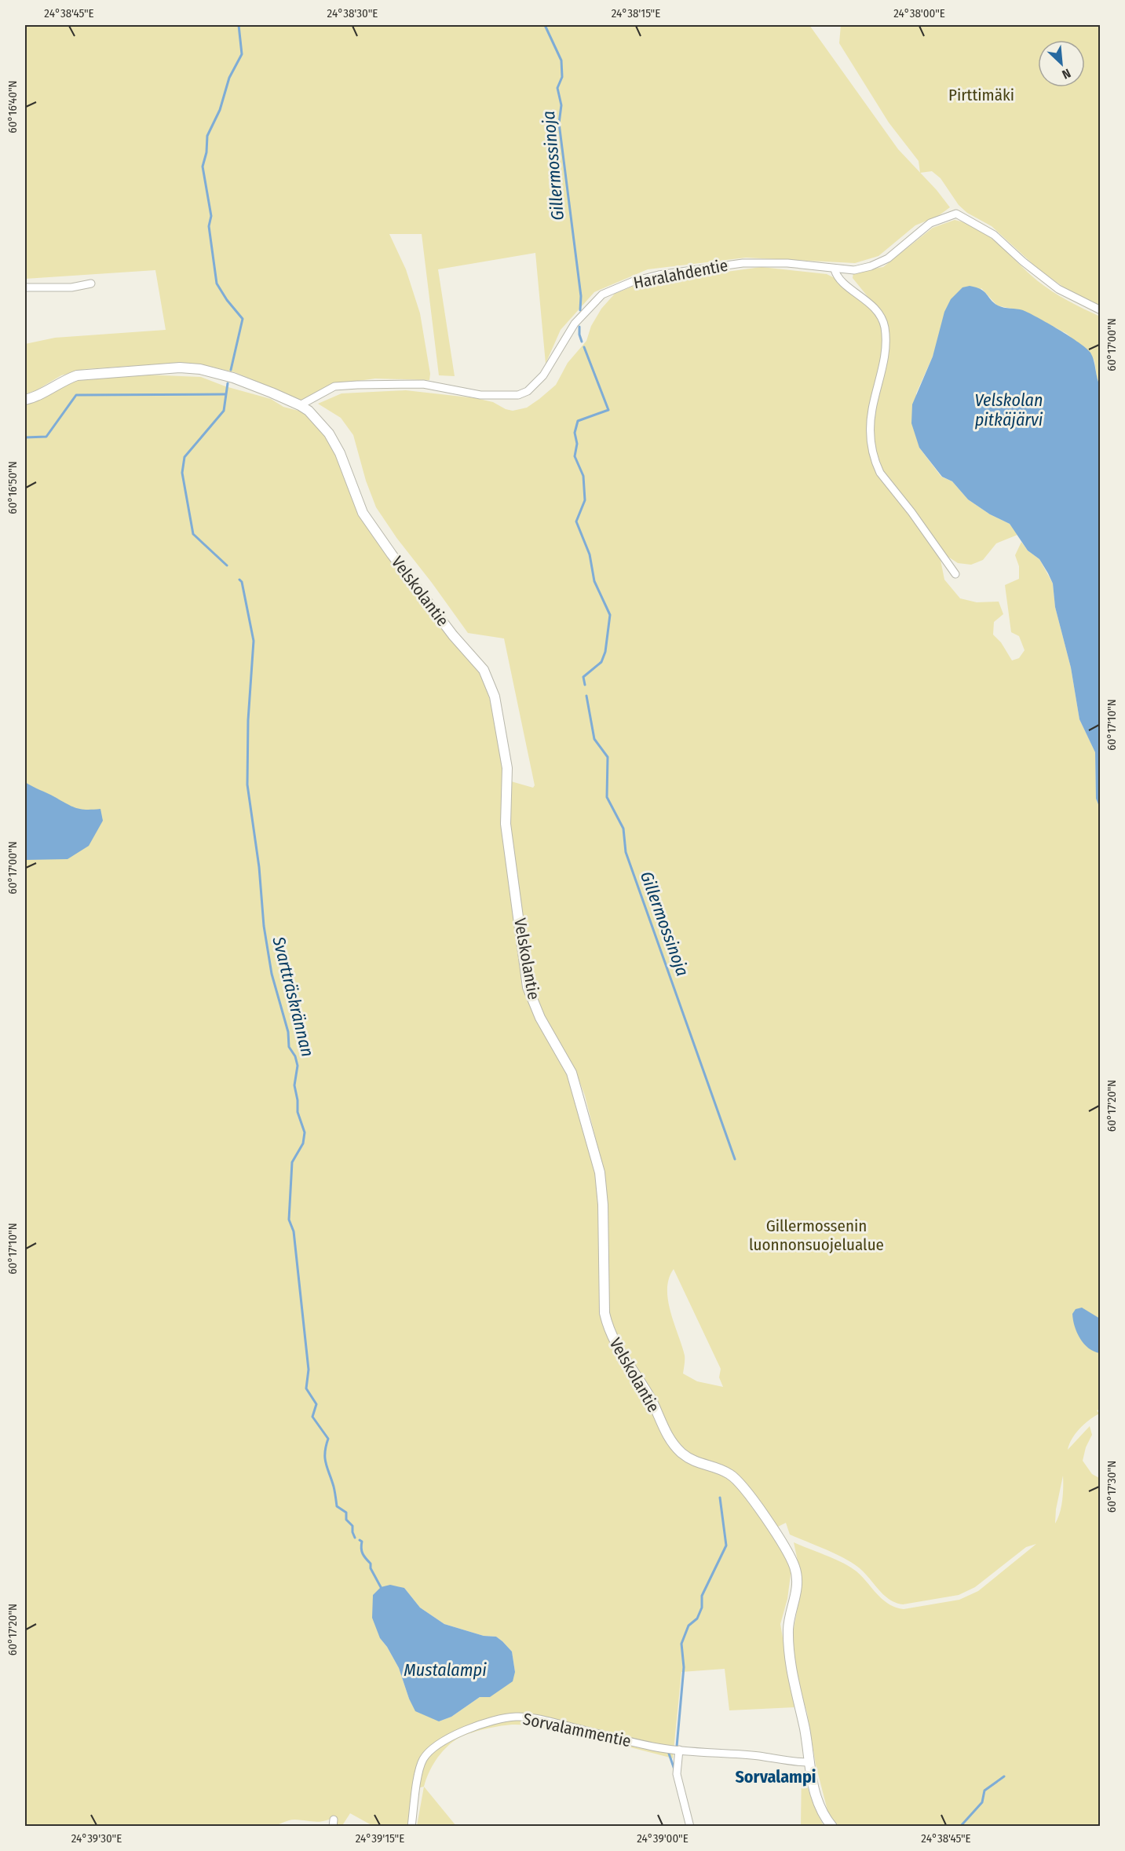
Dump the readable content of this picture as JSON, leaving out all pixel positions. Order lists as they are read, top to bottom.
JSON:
{
  "streets": {
    "street": ["Haralahdentie", "Velskolantie", "Sorvalammentie"]
  },
  "crossings": [
    ["Haralahdentie", "Velskolantie"],
    ["Velskolantie", "Sorvalammentie"]
  ],
  "districts": ["Sorvalampi"],
  "water": [
    "Gillermossinoja",
    "Velskolan pitkäjärvi",
    "Svartträskrännan",
    "Mustalampi"
  ],
  "parks": ["Pirttimäki", "Gillermossenin luonnonsuojelualue"],
  "north": "bottom right",
  "coordinates": [
    "24°38'45\"E",
    "24°38'30\"E",
    "24°38'15\"E",
    "24°38'00\"E",
    "60°16'40\"N",
    "60°17'00\"N",
    "60°16'50\"N",
    "60°17'10\"N",
    "60°17'20\"N",
    "60°17'30\"N",
    "24°39'30\"E",
    "24°39'15\"E",
    "24°39'00\"E"
  ]
}
